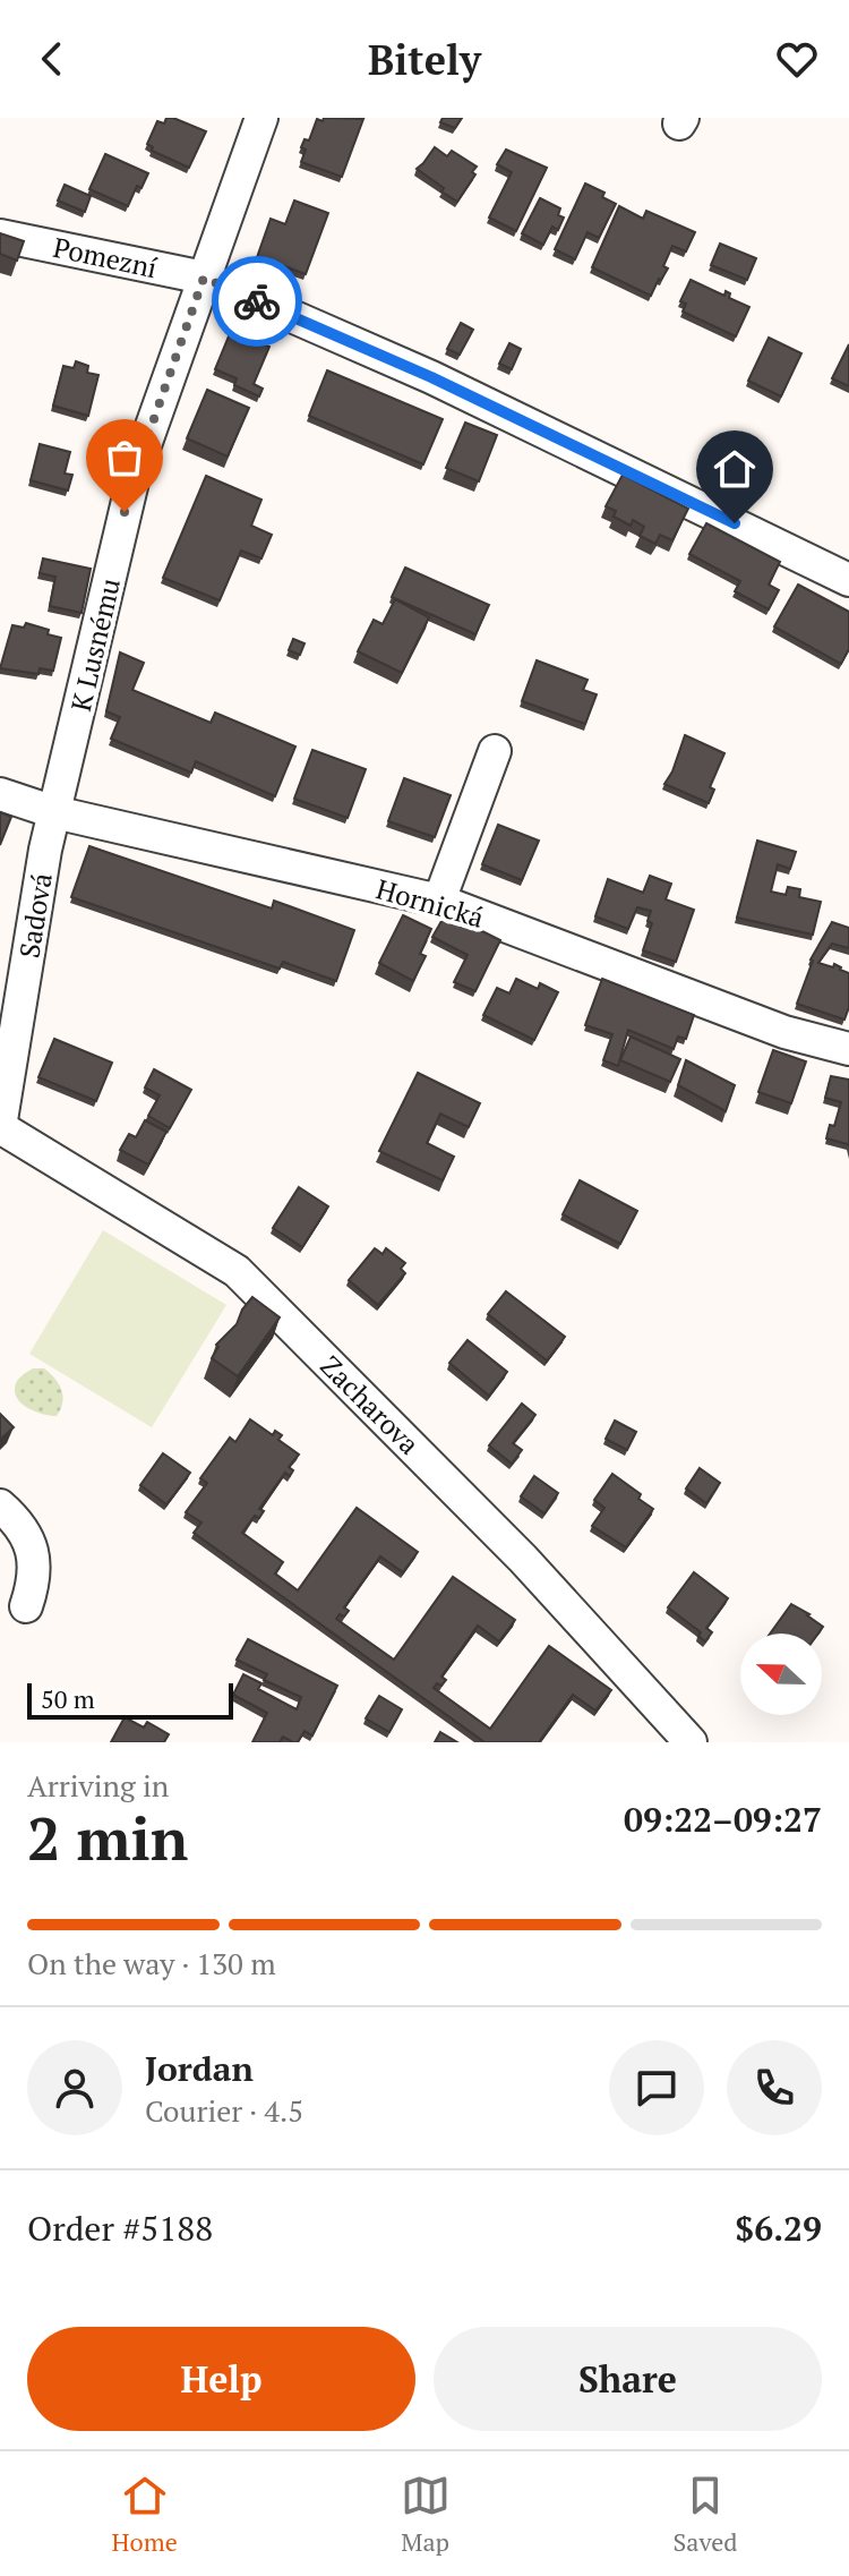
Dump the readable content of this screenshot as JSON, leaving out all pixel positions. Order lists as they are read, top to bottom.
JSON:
{
  "streets": {
    "street": [
      "Pomezní",
      "K Lusnému",
      "Hornická",
      "Sadová",
      "Zacharova"
    ]
  },
  "crossings": [
    ["Pomezní", "K Lusnému"],
    ["K Lusnému", "Hornická"],
    ["K Lusnému", "Sadová"],
    ["Hornická", "Sadová"],
    ["Sadová", "Zacharova"]
  ],
  "scale_bar": "50 m",
  "north": "left",
  "page": {
    "header": "Bitely",
    "scale": "50 m",
    "heading": ["2 min", "Arriving in", "09:22–09:27"],
    "panel": [
      "Jordan",
      "Courier · 4.5",
      "Order #5188",
      "$6.29"
    ],
    "bar": "On the way · 130 m",
    "buttons": ["Help", "Share"],
    "tabs": ["Home", "Map", "Saved"]
  }
}
